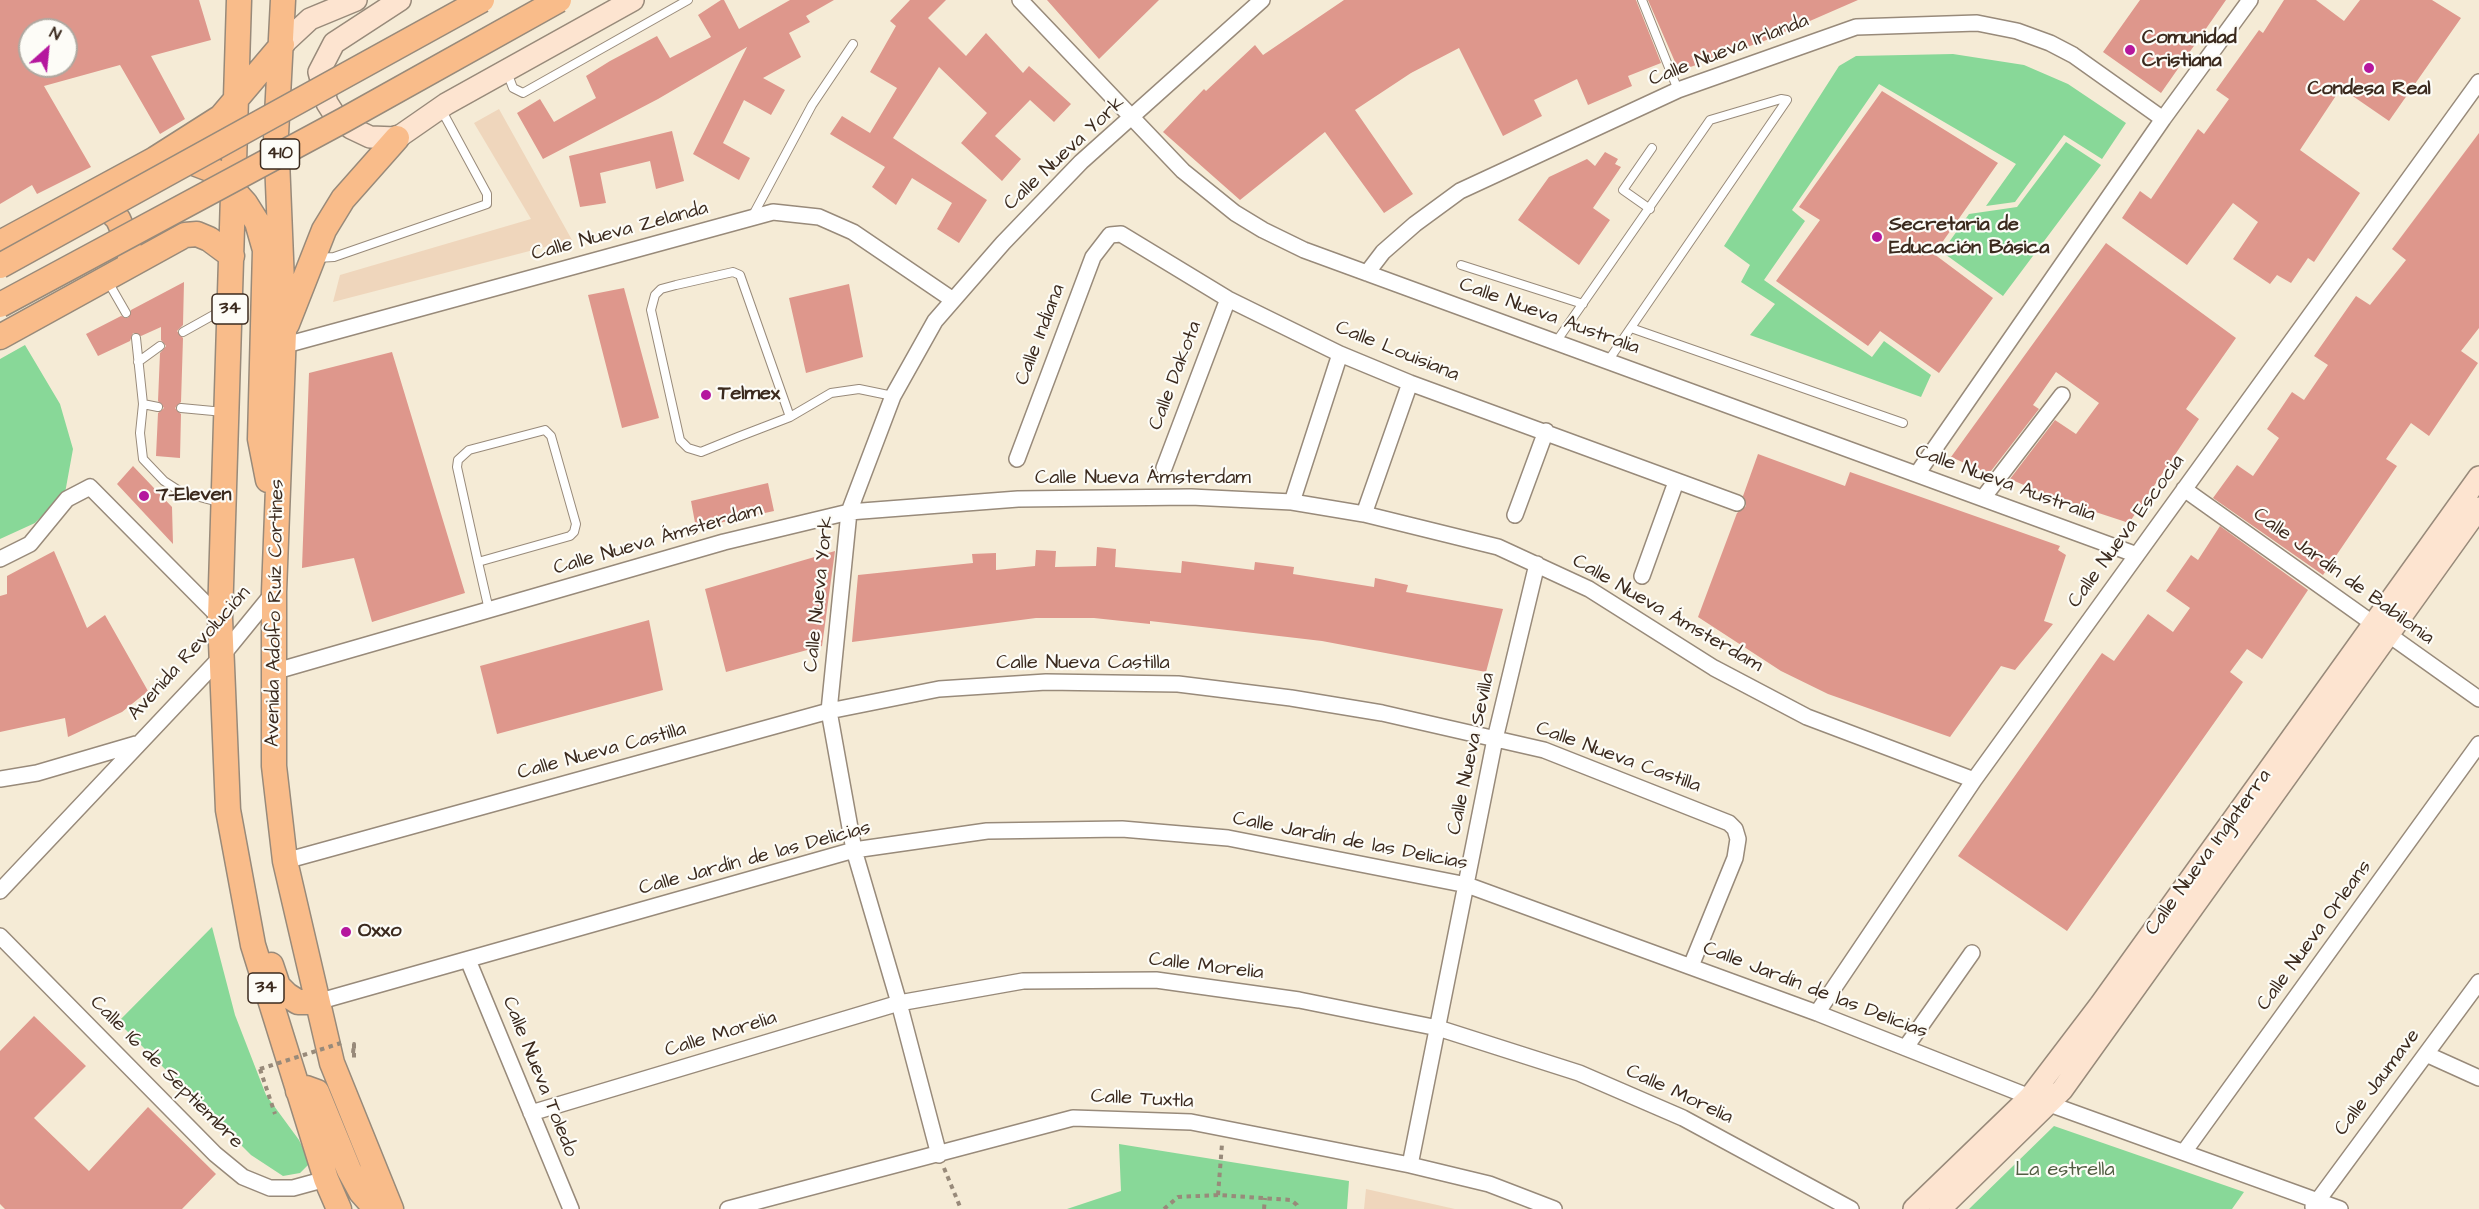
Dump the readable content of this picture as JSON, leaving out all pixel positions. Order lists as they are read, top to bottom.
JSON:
{
  "streets": {
    "main road": ["410", "34", "Avenida Adolfo Ruíz Cortines"],
    "street": [
      "Calle Nueva Irlanda",
      "Calle Nueva York",
      "Calle Nueva Zelanda",
      "Calle Nueva Australia",
      "Calle Indiana",
      "Calle Louisiana",
      "Calle Dakota",
      "Calle Nueva Ámsterdam",
      "Calle Nueva Escocia",
      "Calle Jardín de Babilonia",
      "Avenida Revolución",
      "Calle Nueva Castilla",
      "Calle Nueva Sevilla",
      "Calle Jardín de las Delicias",
      "Calle Nueva Inglaterra",
      "Calle Nueva Orleans",
      "Calle Morelia",
      "Calle 16 de Septiembre",
      "Calle Nueva Toledo",
      "Calle Jaumave",
      "Calle Tuxtla"
    ]
  },
  "crossings": [
    ["Calle Nueva Irlanda", "Calle Nueva Australia"],
    ["Calle Nueva York", "Calle Nueva Zelanda"],
    ["Calle Nueva York", "Calle Nueva Australia"],
    ["Calle Nueva York", "Calle Nueva Ámsterdam"],
    ["Calle Nueva York", "Calle Nueva Castilla"],
    ["Calle Nueva York", "Calle Jardín de las Delicias"],
    ["Calle Nueva York", "Calle Morelia"],
    ["Calle Nueva York", "Calle Tuxtla"],
    ["Calle Nueva Zelanda", "Avenida Adolfo Ruíz Cortines"],
    ["34", "Avenida Revolución"],
    ["34", "Calle 16 de Septiembre"],
    ["Calle Nueva Australia", "Calle Nueva Escocia"],
    ["Calle Indiana", "Calle Louisiana"],
    ["Calle Louisiana", "Calle Dakota"],
    ["Calle Nueva Ámsterdam", "Calle Nueva Escocia"],
    ["Calle Nueva Ámsterdam", "Avenida Adolfo Ruíz Cortines"],
    ["Calle Nueva Ámsterdam", "Calle Nueva Sevilla"],
    ["Calle Nueva Escocia", "Calle Jardín de Babilonia"],
    ["Calle Nueva Escocia", "Calle Jardín de las Delicias"],
    ["Calle Jardín de Babilonia", "Calle Nueva Inglaterra"],
    ["Avenida Adolfo Ruíz Cortines", "Avenida Revolución"],
    ["Avenida Adolfo Ruíz Cortines", "Calle Nueva Castilla"],
    ["Avenida Adolfo Ruíz Cortines", "Calle Jardín de las Delicias"],
    ["Calle Nueva Castilla", "Calle Nueva Sevilla"],
    ["Calle Nueva Castilla", "Calle Jardín de las Delicias"],
    ["Calle Nueva Sevilla", "Calle Jardín de las Delicias"],
    ["Calle Nueva Sevilla", "Calle Morelia"],
    ["Calle Nueva Sevilla", "Calle Tuxtla"],
    ["Calle Jardín de las Delicias", "Calle Nueva Inglaterra"],
    ["Calle Jardín de las Delicias", "Calle Nueva Orleans"],
    ["Calle Jardín de las Delicias", "Calle Nueva Toledo"],
    ["Calle Jardín de las Delicias", "Calle Jaumave"],
    ["Calle Morelia", "Calle Nueva Toledo"]
  ],
  "parks": ["La estrella"],
  "places": [
    "Comunidad Cristiana",
    "Condesa Real",
    "Secretaria de Educación Básica",
    "Telmex",
    "7-Eleven",
    "Oxxo"
  ],
  "north": "top right"
}
